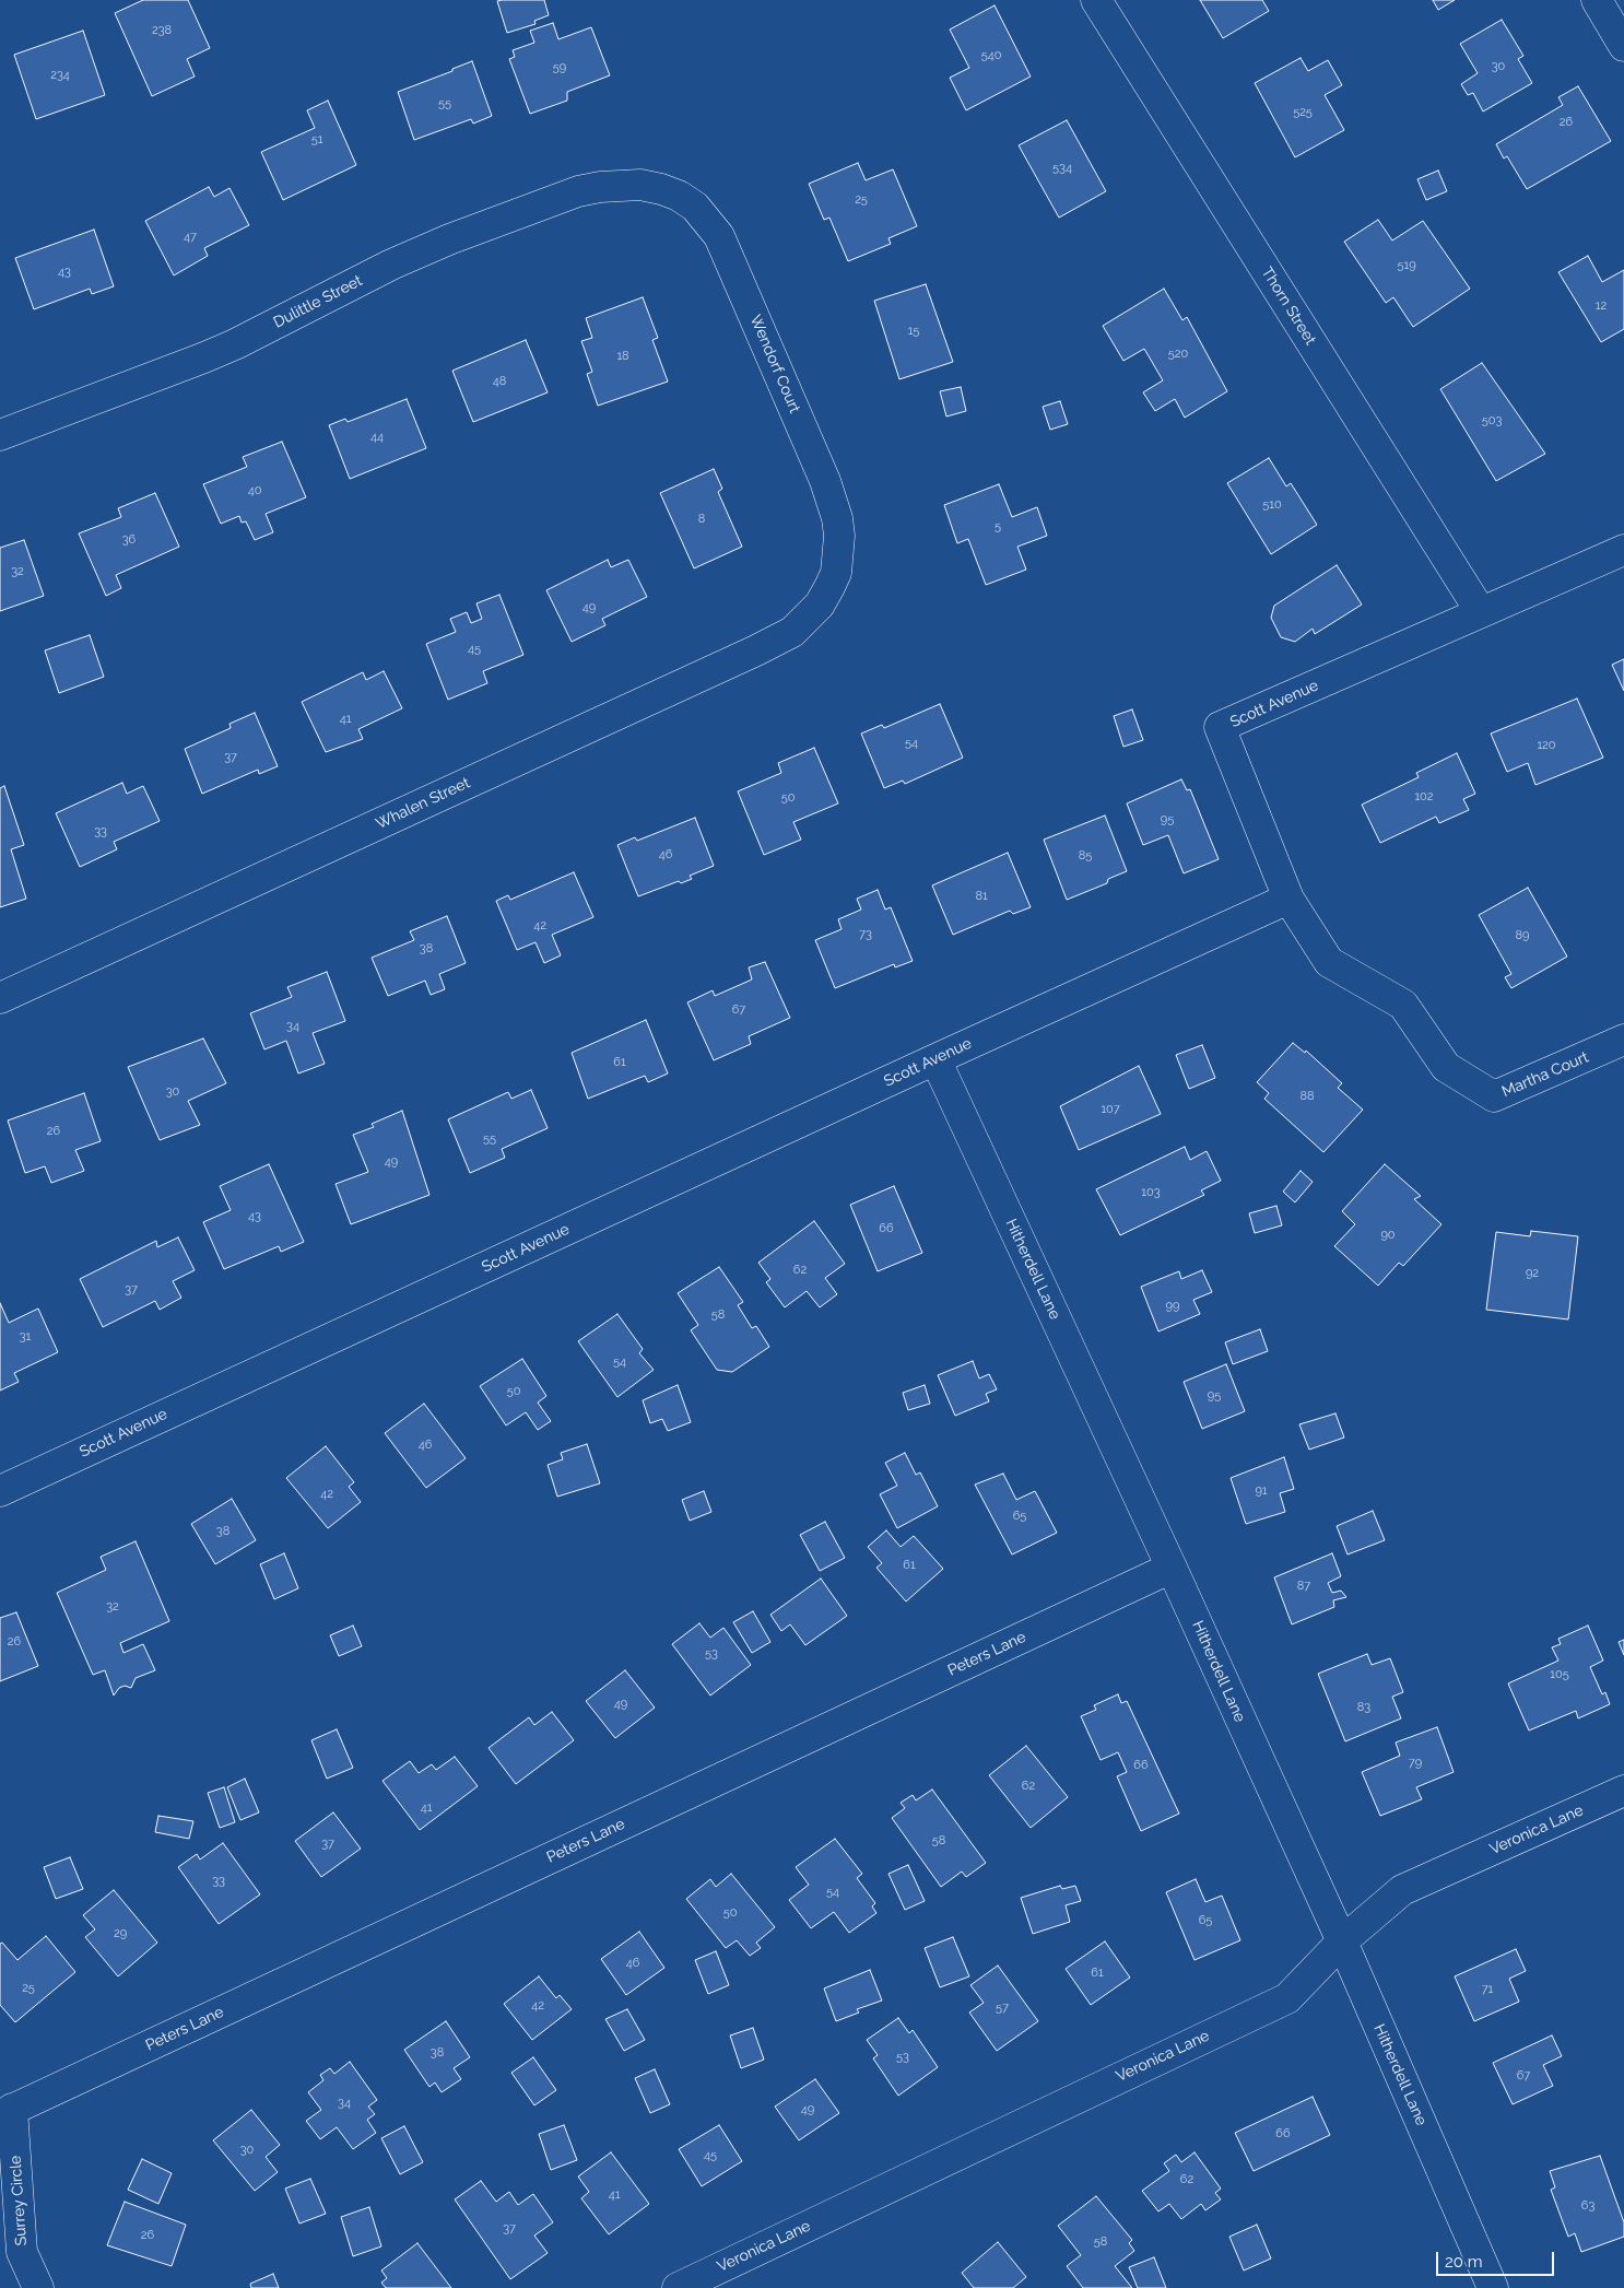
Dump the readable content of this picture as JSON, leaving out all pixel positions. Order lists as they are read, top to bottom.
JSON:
{
  "streets": {
    "street": [
      "Dulittle Street",
      "Thorn Street",
      "Wendorf Court",
      "Scott Avenue",
      "Whalen Street",
      "Martha Court",
      "Hitherdell Lane",
      "Peters Lane",
      "Veronica Lane",
      "Surrey Circle"
    ]
  },
  "crossings": [
    ["Dulittle Street", "Wendorf Court"],
    ["Thorn Street", "Scott Avenue"],
    ["Wendorf Court", "Whalen Street"],
    ["Scott Avenue", "Martha Court"],
    ["Scott Avenue", "Hitherdell Lane"],
    ["Hitherdell Lane", "Peters Lane"],
    ["Hitherdell Lane", "Veronica Lane"],
    ["Peters Lane", "Surrey Circle"]
  ],
  "house_numbers": [
    "238",
    "540",
    "30",
    "59",
    "234",
    "55",
    "525",
    "26",
    "51",
    "534",
    "25",
    "47",
    "519",
    "43",
    "12",
    "15",
    "520",
    "18",
    "48",
    "503",
    "44",
    "40",
    "510",
    "8",
    "5",
    "36",
    "32",
    "49",
    "45",
    "41",
    "54",
    "120",
    "37",
    "102",
    "50",
    "95",
    "33",
    "46",
    "85",
    "81",
    "42",
    "73",
    "89",
    "38",
    "67",
    "34",
    "61",
    "30",
    "88",
    "107",
    "26",
    "55",
    "49",
    "103",
    "43",
    "66",
    "90",
    "62",
    "92",
    "37",
    "99",
    "58",
    "31",
    "54",
    "50",
    "95",
    "46",
    "91",
    "42",
    "65",
    "38",
    "61",
    "87",
    "32",
    "26",
    "53",
    "105",
    "49",
    "83",
    "79",
    "66",
    "62",
    "41",
    "58",
    "37",
    "33",
    "54",
    "50",
    "65",
    "29",
    "46",
    "61",
    "25",
    "71",
    "42",
    "57",
    "38",
    "53",
    "67",
    "34",
    "49",
    "66",
    "30",
    "45",
    "62",
    "41",
    "63",
    "37",
    "26",
    "58"
  ],
  "scale_bar": "20 m"
}
